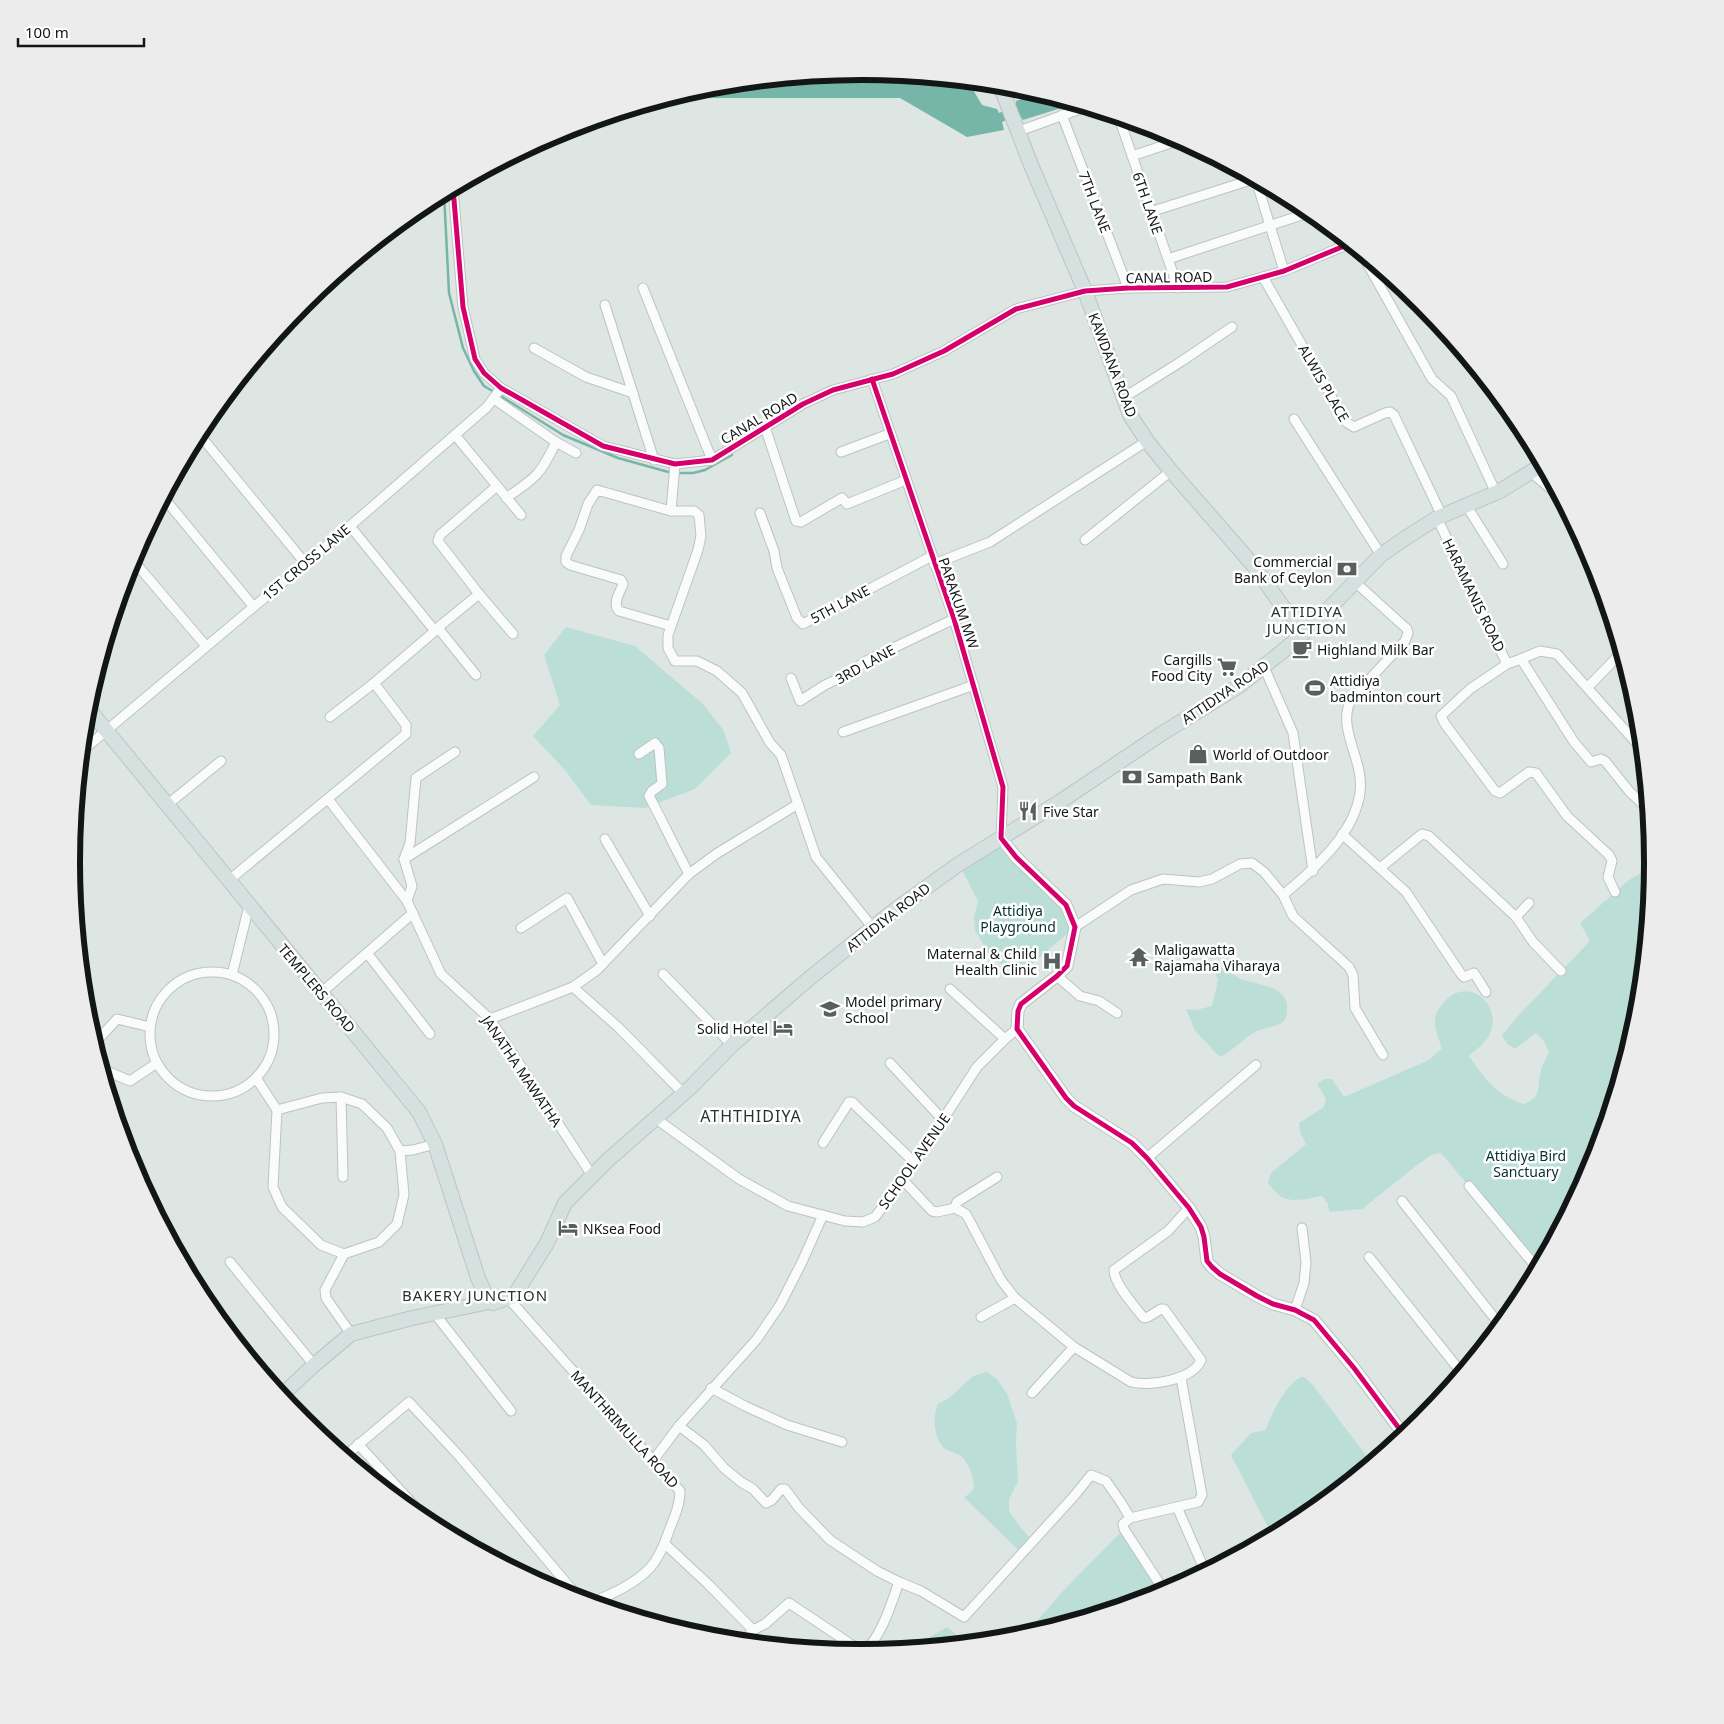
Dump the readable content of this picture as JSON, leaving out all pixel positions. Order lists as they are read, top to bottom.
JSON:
{
  "streets": {
    "main road": ["KAWDANA ROAD", "ATTIDIYA ROAD", "TEMPLERS ROAD"],
    "street": [
      "7TH LANE",
      "6TH LANE",
      "CANAL ROAD",
      "ALWIS PLACE",
      "1ST CROSS LANE",
      "HARAMANIS ROAD",
      "PARAKUM MW",
      "5TH LANE",
      "3RD LANE",
      "JANATHA MAWATHA",
      "SCHOOL AVENUE",
      "MANTHRIMULLA ROAD"
    ]
  },
  "crossings": [
    ["7TH LANE", "CANAL ROAD"],
    ["6TH LANE", "CANAL ROAD"],
    ["CANAL ROAD", "KAWDANA ROAD"],
    ["CANAL ROAD", "ALWIS PLACE"],
    ["CANAL ROAD", "1ST CROSS LANE"],
    ["CANAL ROAD", "PARAKUM MW"],
    ["KAWDANA ROAD", "ATTIDIYA ROAD"],
    ["ALWIS PLACE", "HARAMANIS ROAD"],
    ["ALWIS PLACE", "ATTIDIYA ROAD"],
    ["1ST CROSS LANE", "TEMPLERS ROAD"],
    ["HARAMANIS ROAD", "ATTIDIYA ROAD"],
    ["PARAKUM MW", "5TH LANE"],
    ["PARAKUM MW", "3RD LANE"],
    ["PARAKUM MW", "ATTIDIYA ROAD"],
    ["ATTIDIYA ROAD", "JANATHA MAWATHA"],
    ["ATTIDIYA ROAD", "SCHOOL AVENUE"],
    ["ATTIDIYA ROAD", "MANTHRIMULLA ROAD"]
  ],
  "districts": ["ATTIDIYA JUNCTION", "ATHTHIDIYA", "BAKERY JUNCTION"],
  "parks": ["Attidiya Playground", "Attidiya Bird Sanctuary"],
  "places": {
    "bank": ["Commercial Bank of Ceylon", "Sampath Bank"],
    "cafe": ["Highland Milk Bar"],
    "supermarket": ["Cargills Food City"],
    "sports": ["Attidiya badminton court"],
    "shop": ["World of Outdoor"],
    "restaurant": ["Five Star"],
    "temple": ["Maligawatta Rajamaha Viharaya"],
    "hospital": ["Maternal & Child Health Clinic"],
    "school or university": ["Model primary School"],
    "hotel": ["Solid Hotel", "NKsea Food"]
  },
  "scale_bar": "100 m"
}
